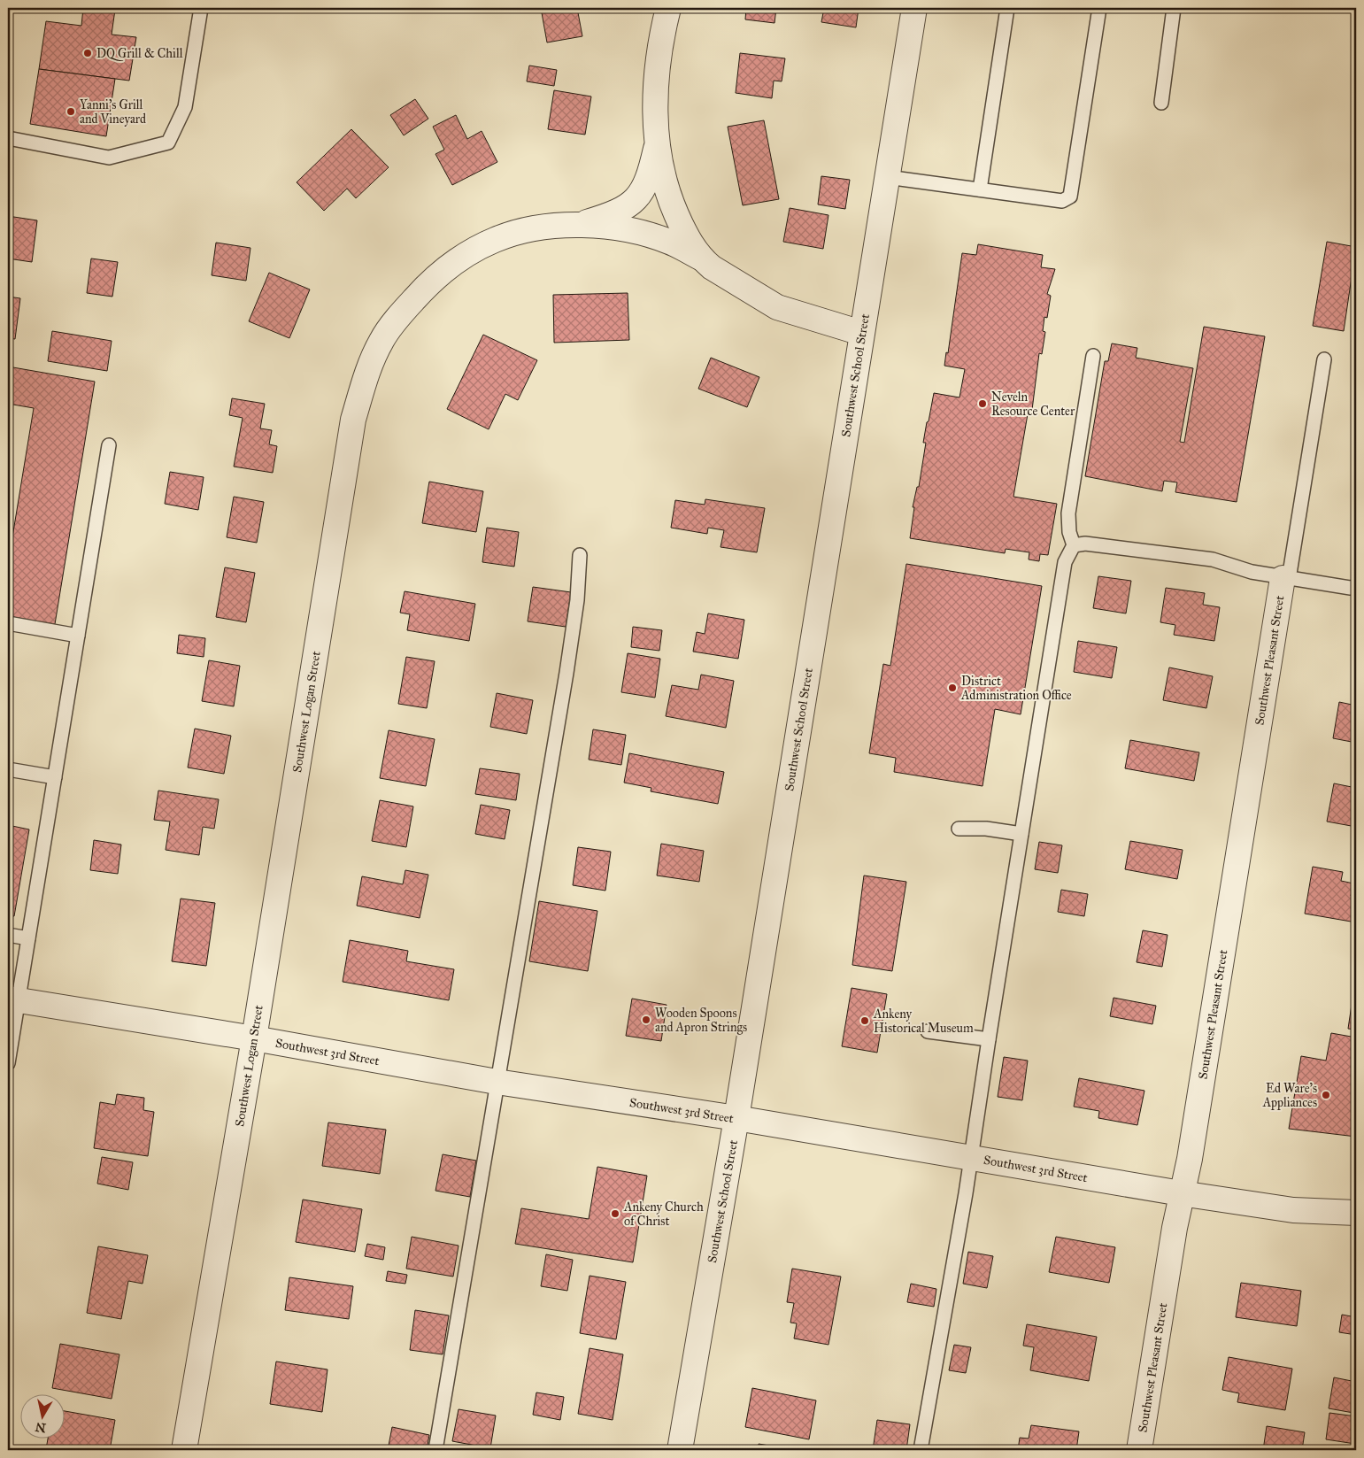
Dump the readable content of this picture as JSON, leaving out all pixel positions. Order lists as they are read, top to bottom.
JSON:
{
  "streets": {
    "street": [
      "Southwest School Street",
      "Southwest Pleasant Street",
      "Southwest Logan Street",
      "Southwest 3rd Street"
    ]
  },
  "crossings": [
    ["Southwest School Street", "Southwest 3rd Street"],
    ["Southwest Pleasant Street", "Southwest 3rd Street"],
    ["Southwest Logan Street", "Southwest 3rd Street"]
  ],
  "places": [
    "DQ Grill & Chill",
    "Yanni's Grill and Vineyard",
    "Neveln Resource Center",
    "District Administration Office",
    "Wooden Spoons and Apron Strings",
    "Ankeny Historical Museum",
    "Ed Ware's Appliances",
    "Ankeny Church of Christ"
  ],
  "north": "bottom"
}
